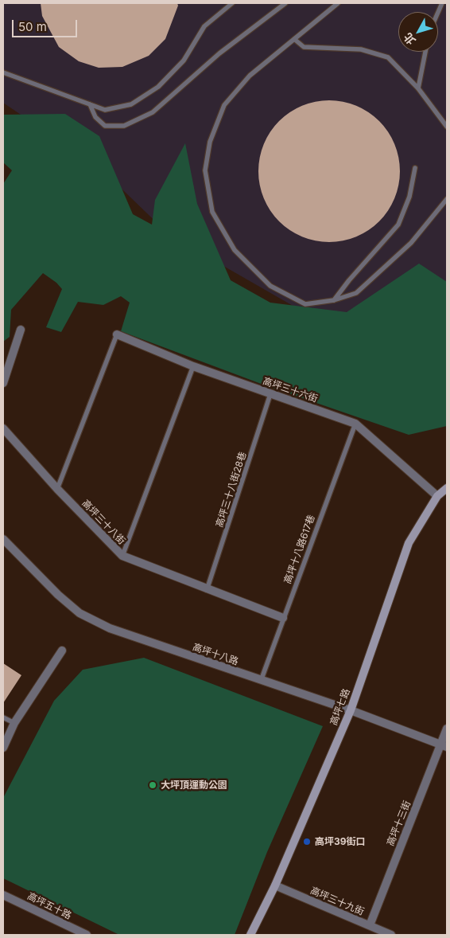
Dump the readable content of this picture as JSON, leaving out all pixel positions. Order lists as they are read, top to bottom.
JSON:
{
  "streets": {
    "street": [
      "高坪三十六街",
      "高坪三十八街",
      "高坪十八路",
      "高坪七路",
      "高坪十三街",
      "高坪三十九街",
      "高坪五十路"
    ],
    "lane": ["高坪三十八街28巷", "高坪十八路617巷"]
  },
  "crossings": [
    ["高坪三十六街", "高坪三十八街28巷"],
    ["高坪三十六街", "高坪十八路617巷"],
    ["高坪三十六街", "高坪七路"],
    ["高坪三十八街28巷", "高坪三十八街"],
    ["高坪三十八街", "高坪十八路617巷"],
    ["高坪十八路617巷", "高坪十八路"],
    ["高坪十八路", "高坪七路"],
    ["高坪十八路", "高坪十三街"],
    ["高坪七路", "高坪三十九街"],
    ["高坪十三街", "高坪三十九街"]
  ],
  "places": ["大坪頂運動公園", "高坪39街口"],
  "scale_bar": "50 m",
  "north": "bottom left"
}
